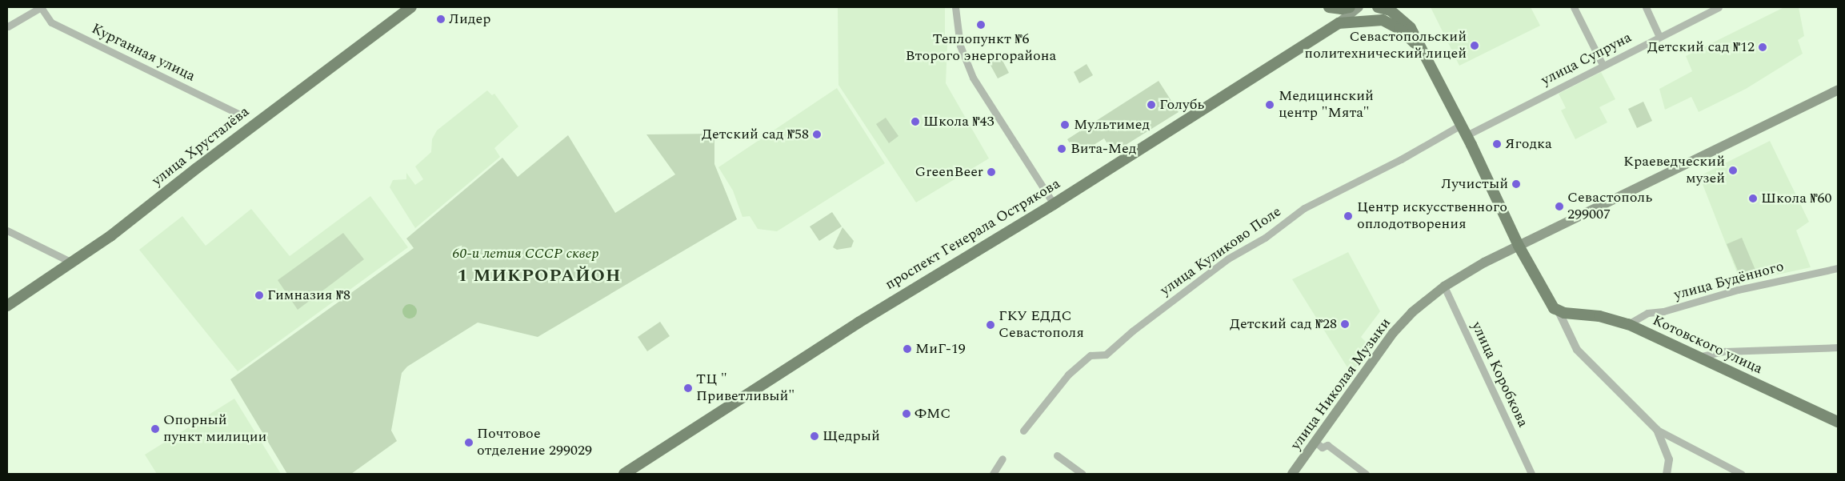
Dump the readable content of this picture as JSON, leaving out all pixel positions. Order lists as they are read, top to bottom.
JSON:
{
  "streets": {
    "main road": [
      "улица Хрусталёва",
      "проспект Генерала Острякова",
      "Котовского улица",
      "улица Николая Музыки"
    ],
    "street": [
      "Курганная улица",
      "улица Супруна",
      "улица Куликово Поле",
      "улица Будённого",
      "улица Коробкова"
    ]
  },
  "crossings": [
    ["улица Будённого", "Котовского улица"],
    ["улица Коробкова", "улица Николая Музыки"]
  ],
  "districts": ["1 МИКРОРАЙОН"],
  "parks": ["60-и летия СССР сквер"],
  "places": [
    "Лидер",
    "Теплопункт №6 Второго энергорайона",
    "Севастопольский политехнический лицей",
    "Детский сад №12",
    "Голубь",
    "Медицинский центр \"Мята\"",
    "Школа №43",
    "Мультимед",
    "Детский сад №58",
    "Ягодка",
    "Вита-Мед",
    "Краеведческий музей",
    "GreenBeer",
    "Лучистый",
    "Школа №60",
    "Севастополь 299007",
    "Центр искусственного оплодотворения",
    "Гимназия №8",
    "Детский сад №28",
    "ГКУ ЕДДС Севастополя",
    "МиГ-19",
    "ТЦ \" Приветливый\"",
    "ФМС",
    "Опорный пункт милиции",
    "Щедрый",
    "Почтовое отделение 299029"
  ]
}
